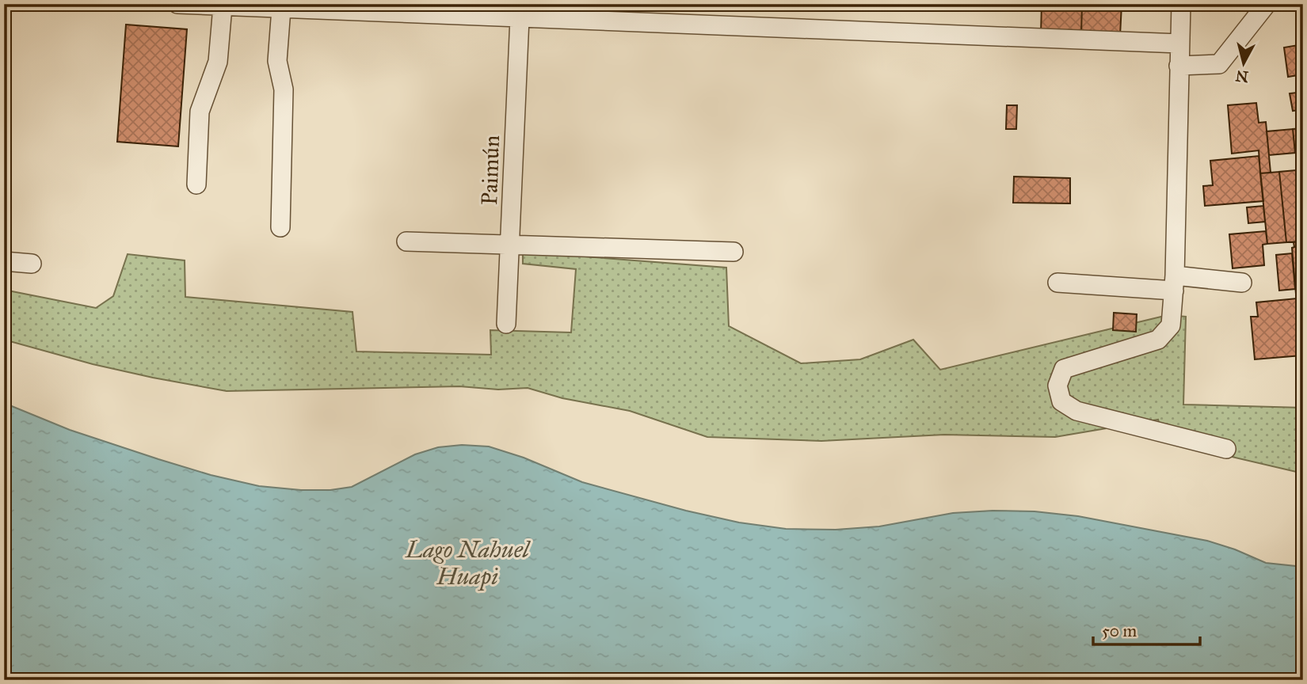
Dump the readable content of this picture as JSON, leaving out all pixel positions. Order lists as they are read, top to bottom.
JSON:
{
  "streets": {
    "street": ["Paimún"]
  },
  "water": ["Lago Nahuel Huapi"],
  "scale_bar": "50 m",
  "north": "bottom"
}
